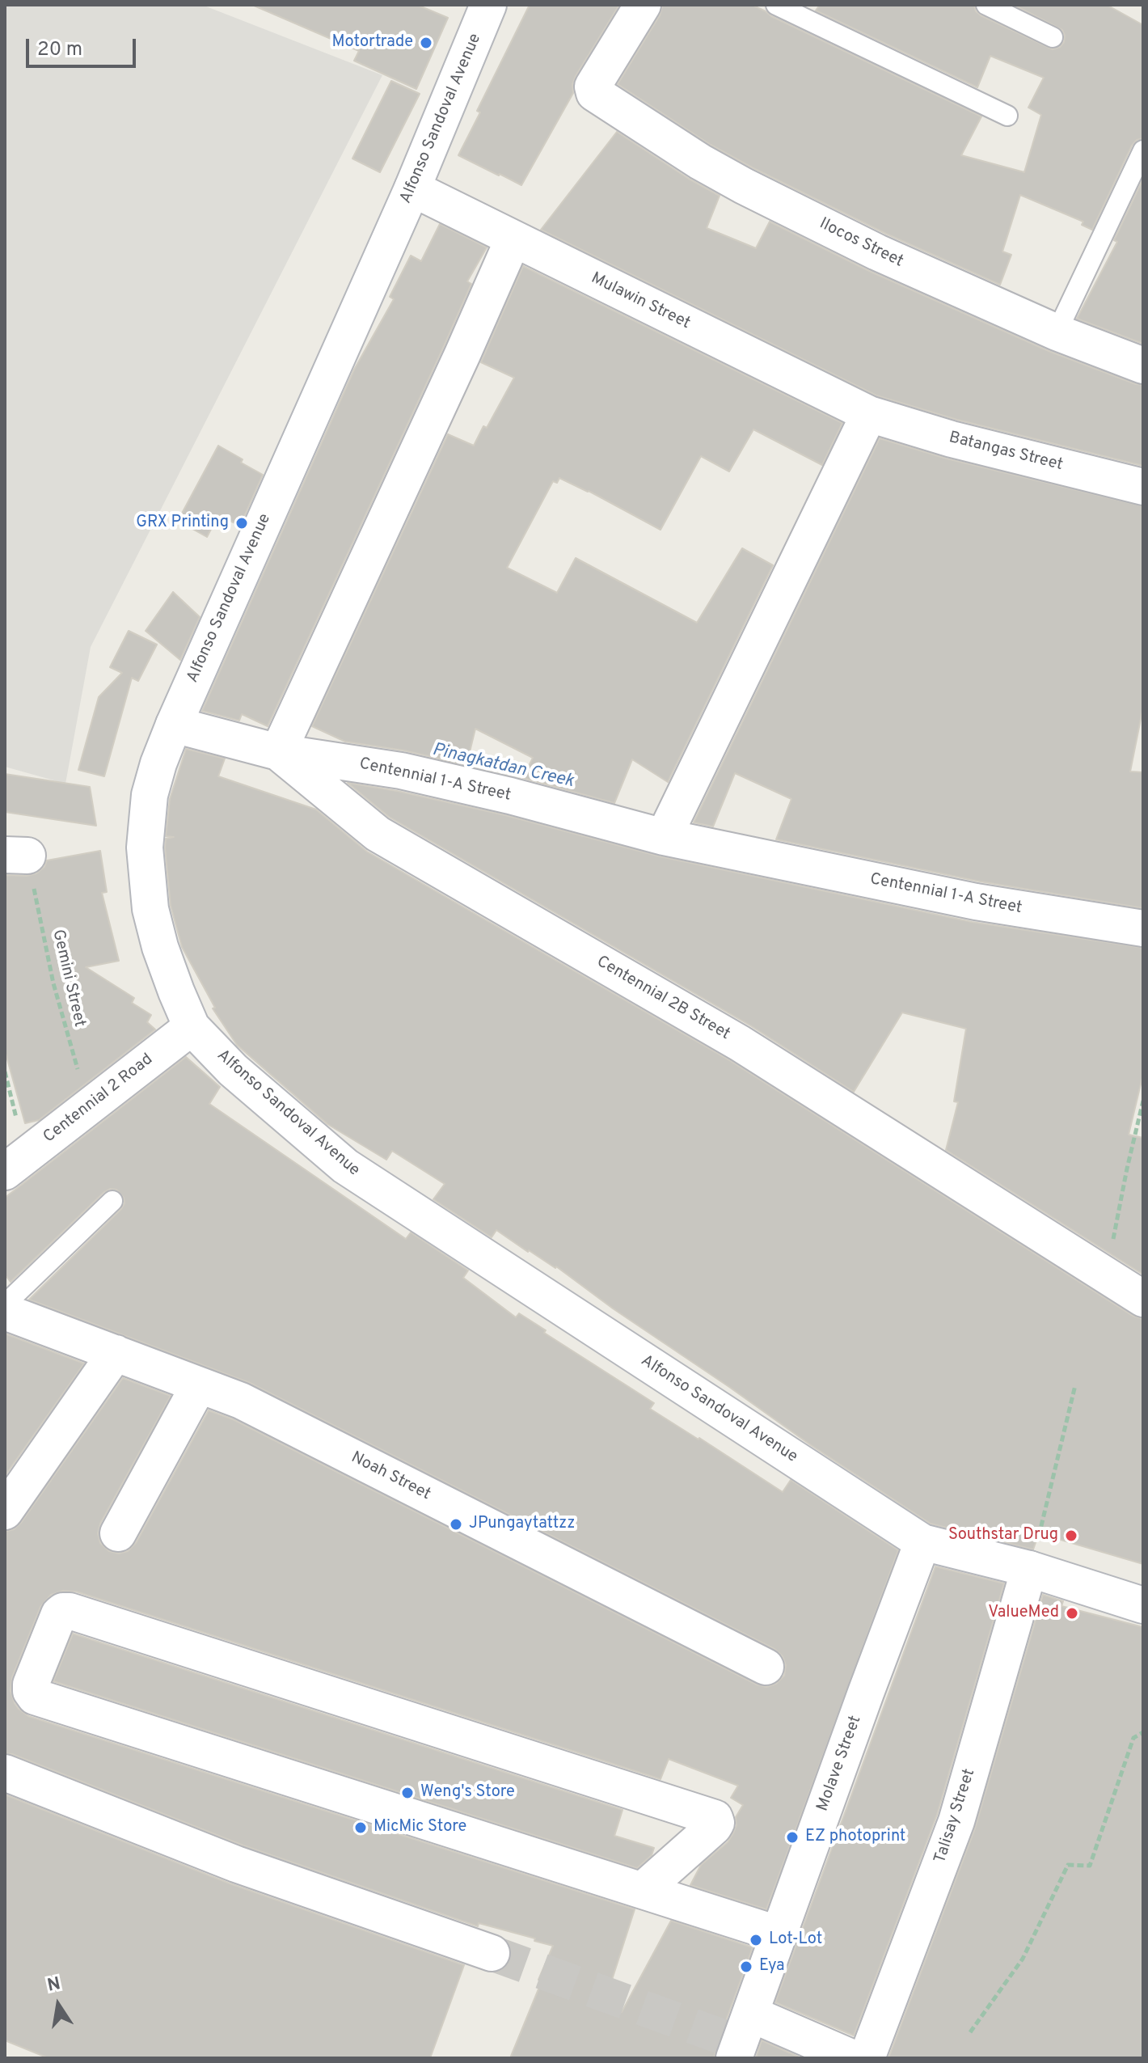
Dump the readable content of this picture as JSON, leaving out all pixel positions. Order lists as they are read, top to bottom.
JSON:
{
  "streets": {
    "street": [
      "Alfonso Sandoval Avenue",
      "Ilocos Street",
      "Mulawin Street",
      "Batangas Street",
      "Centennial 1-A Street",
      "Centennial 2B Street",
      "Centennial 2 Road",
      "Noah Street",
      "Molave Street",
      "Talisay Street"
    ],
    "path": ["Gemini Street"]
  },
  "crossings": [
    ["Alfonso Sandoval Avenue", "Mulawin Street"],
    ["Alfonso Sandoval Avenue", "Centennial 2B Street"],
    ["Alfonso Sandoval Avenue", "Centennial 2 Road"],
    ["Alfonso Sandoval Avenue", "Molave Street"],
    ["Alfonso Sandoval Avenue", "Talisay Street"],
    ["Mulawin Street", "Batangas Street"],
    ["Centennial 1-A Street", "Centennial 2B Street"],
    ["Gemini Street", "Centennial 2 Road"]
  ],
  "water": ["Pinagkatdan Creek"],
  "places": [
    "Motortrade",
    "GRX Printing",
    "JPungaytattzz",
    "Southstar Drug",
    "ValueMed",
    "Weng's Store",
    "MicMic Store",
    "EZ photoprint",
    "Lot-Lot",
    "Eya"
  ],
  "scale_bar": "20 m",
  "north": "top"
}
